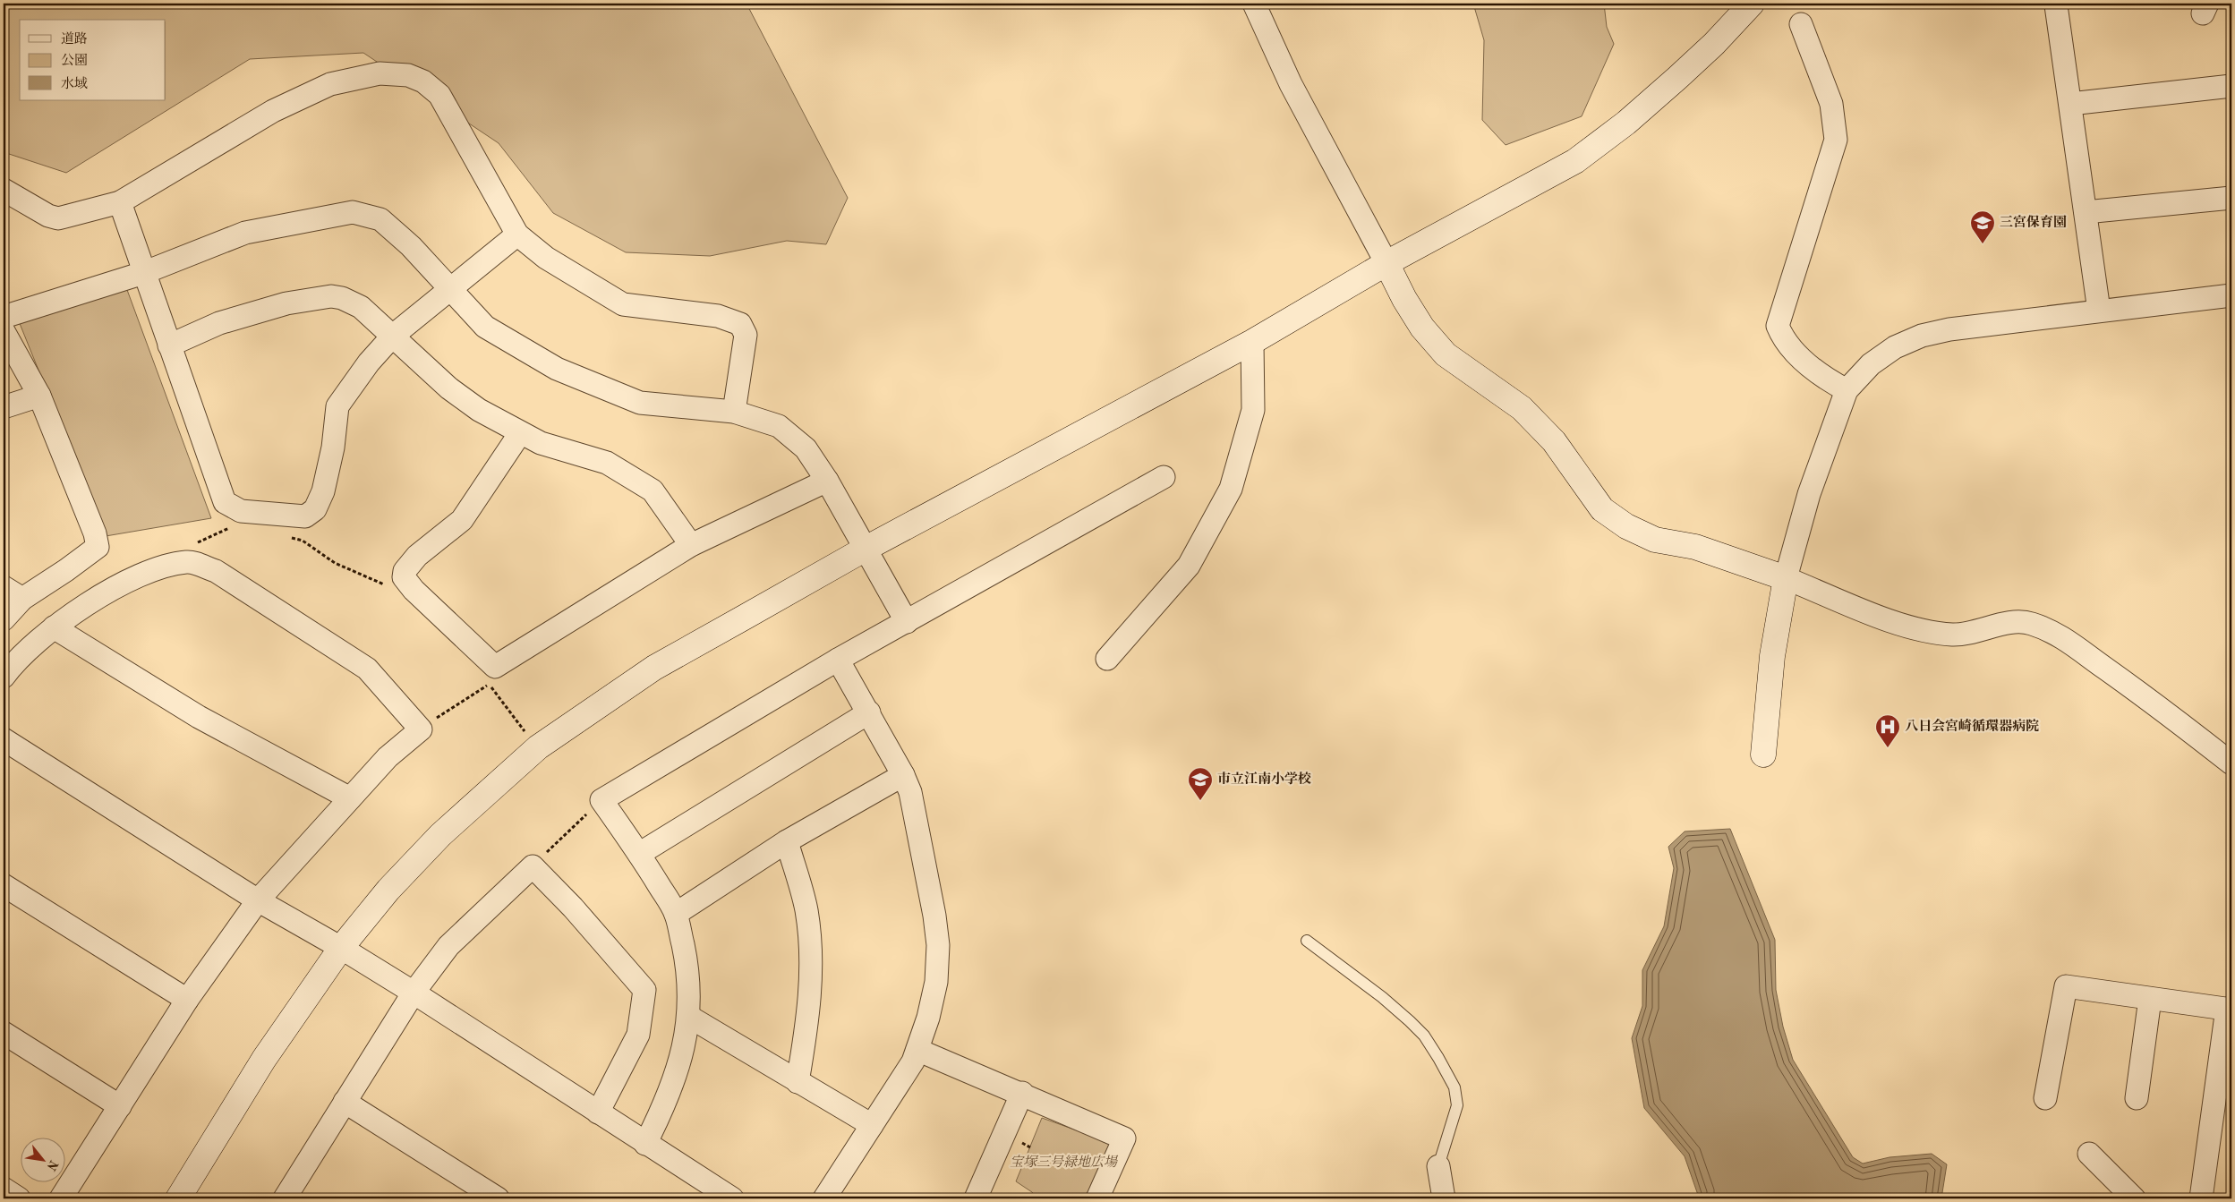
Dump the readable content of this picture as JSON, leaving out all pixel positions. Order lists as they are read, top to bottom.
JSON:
{
  "parks": ["宝塚三号緑地広場"],
  "places": {
    "school or university": ["三宮保育園", "市立江南小学校"],
    "hospital": ["八日会宮崎循環器病院"]
  },
  "legend": ["道路", "公園", "水域"],
  "north": "bottom right"
}
